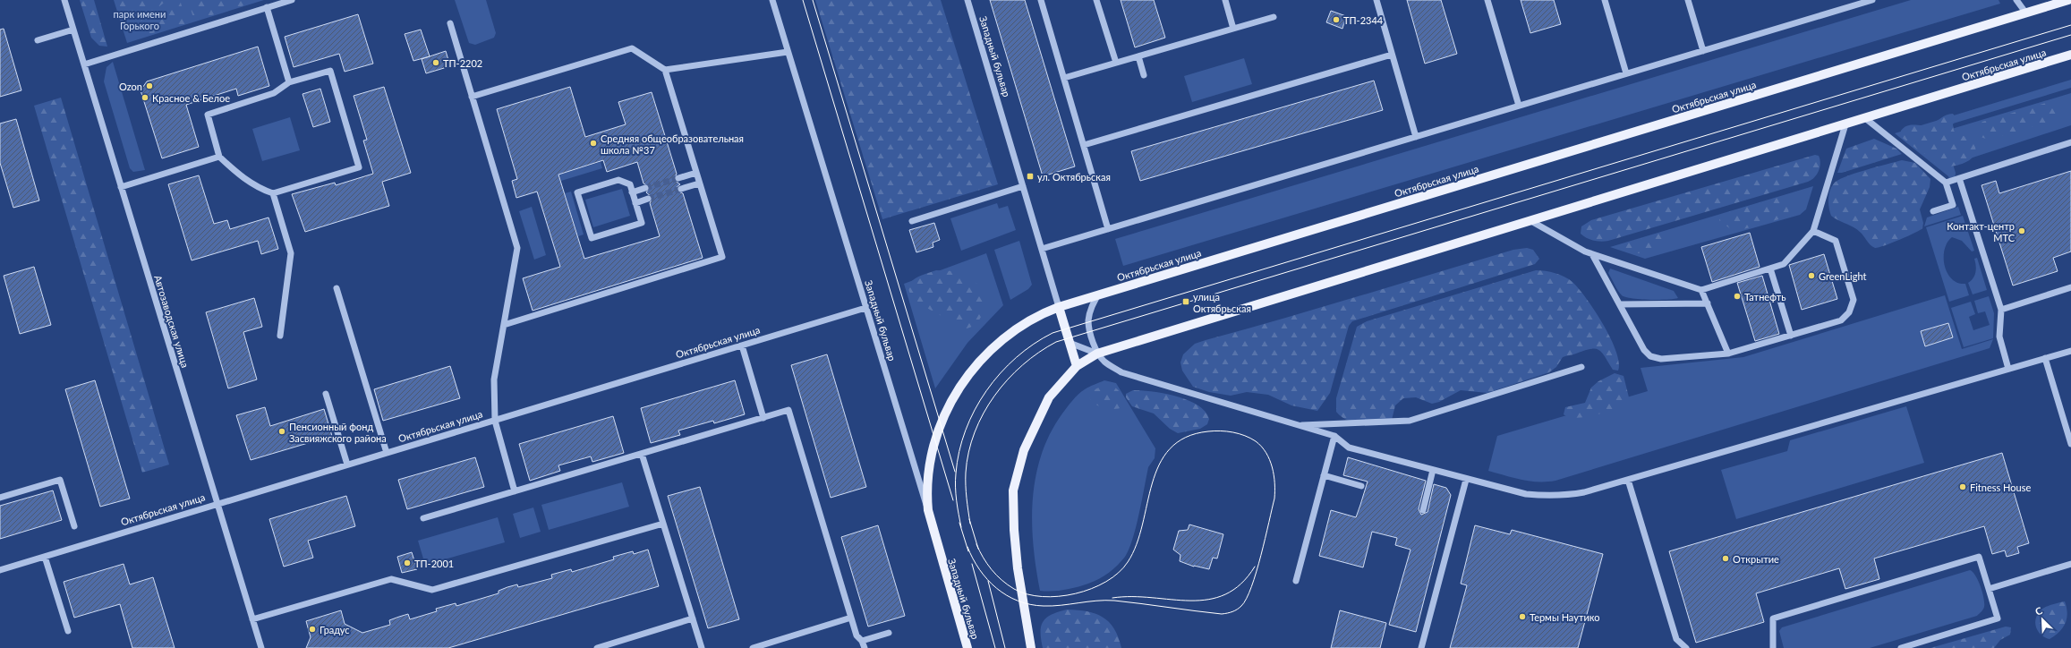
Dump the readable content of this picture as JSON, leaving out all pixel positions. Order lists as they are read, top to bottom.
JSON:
{
  "streets": {
    "main road": ["Западный бульвар", "Октябрьская улица"],
    "street": ["Автозаводская улица"]
  },
  "crossings": [
    ["Западный бульвар", "Октябрьская улица"],
    ["Октябрьская улица", "Автозаводская улица"]
  ],
  "parks": ["парк имени Горького"],
  "places": {
    "other": [
      "ТП-2344",
      "ТП-2202",
      "Ozon",
      "Красное & Белое",
      "Средняя общеобразовательная школа №37",
      "Контакт-центр МТС",
      "GreenLight",
      "Татнефть",
      "Пенсионный фонд Засвияжского района",
      "Fitness House",
      "Открытие",
      "ТП-2001",
      "Термы Наутико",
      "Градус"
    ],
    "transit": ["ул. Октябрьская", "улица Октябрьская"]
  },
  "north": "top left"
}
